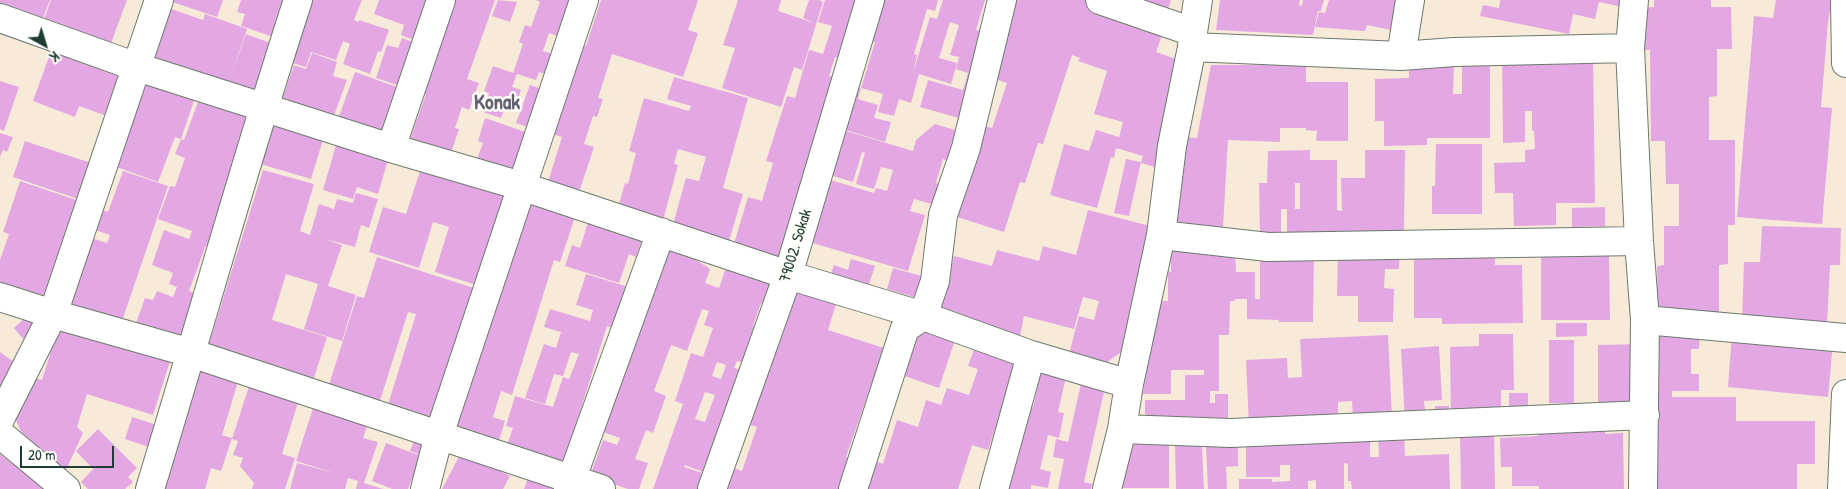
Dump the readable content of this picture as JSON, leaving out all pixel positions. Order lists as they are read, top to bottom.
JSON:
{
  "streets": {
    "street": ["79002. Sokak"]
  },
  "districts": ["Konak"],
  "scale_bar": "20 m",
  "north": "bottom right"
}
